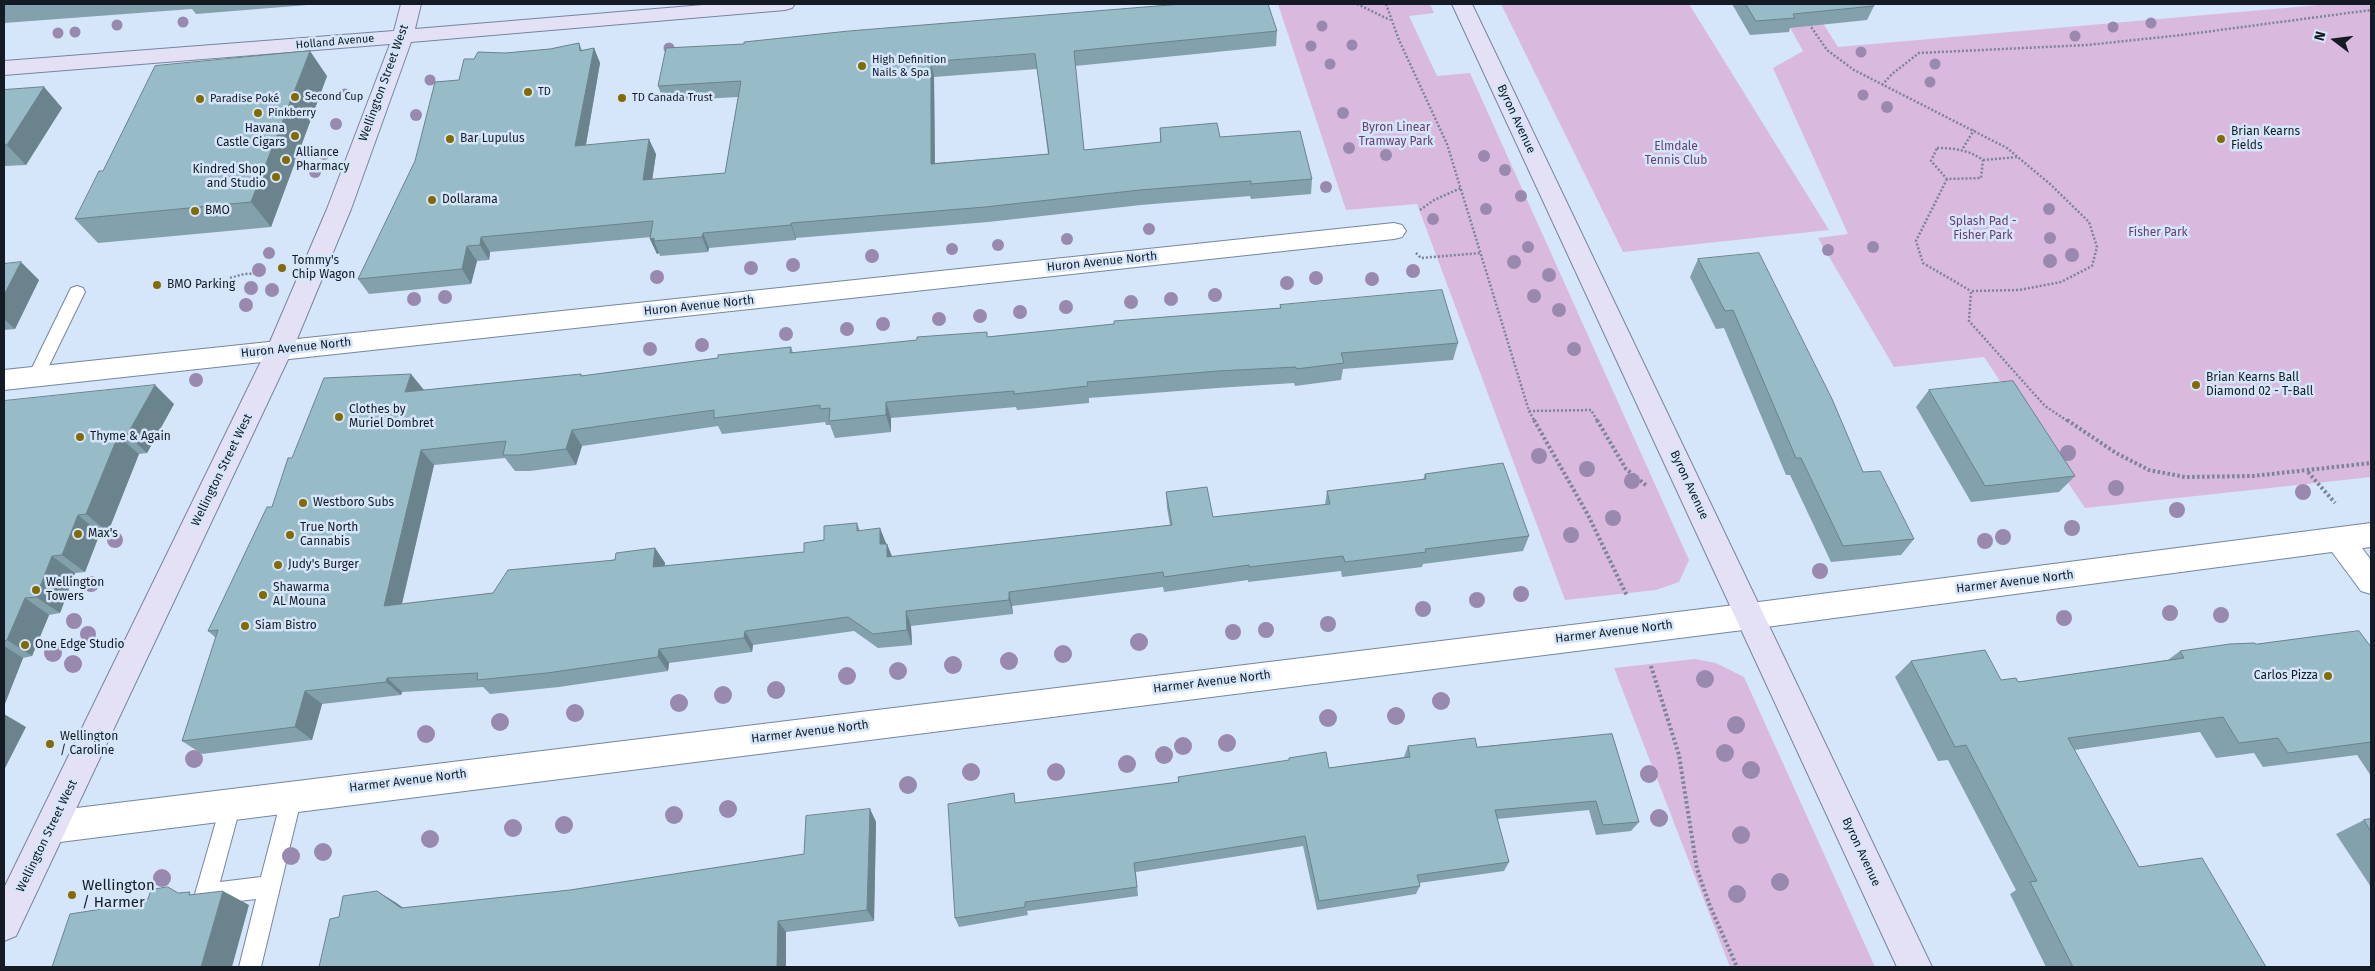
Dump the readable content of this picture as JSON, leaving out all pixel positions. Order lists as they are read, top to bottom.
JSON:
{
  "streets": {
    "street": [
      "Holland Avenue",
      "Wellington Street West",
      "Byron Avenue",
      "Huron Avenue North",
      "Harmer Avenue North"
    ]
  },
  "crossings": [
    ["Holland Avenue", "Wellington Street West"],
    ["Wellington Street West", "Huron Avenue North"],
    ["Wellington Street West", "Harmer Avenue North"],
    ["Byron Avenue", "Harmer Avenue North"]
  ],
  "parks": [
    "Byron Linear Tramway Park",
    "Elmdale Tennis Club",
    "Splash Pad - Fisher Park",
    "Fisher Park"
  ],
  "places": [
    "High Definition Nails & Spa",
    "TD",
    "Second Cup",
    "TD Canada Trust",
    "Paradise Poké",
    "Pinkberry",
    "Havana Castle Cigars",
    "Bar Lupulus",
    "Brian Kearns Fields",
    "Alliance Pharmacy",
    "Kindred Shop and Studio",
    "Dollarama",
    "BMO",
    "Tommy's Chip Wagon",
    "BMO Parking",
    "Brian Kearns Ball Diamond 02 - T-Ball",
    "Clothes by Muriel Dombret",
    "Thyme & Again",
    "Westboro Subs",
    "Max's",
    "True North Cannabis",
    "Judy's Burger",
    "Wellington Towers",
    "Shawarma AL Mouna",
    "Siam Bistro",
    "One Edge Studio",
    "Carlos Pizza",
    "Wellington / Caroline",
    "Wellington / Harmer"
  ],
  "north": "left"
}
